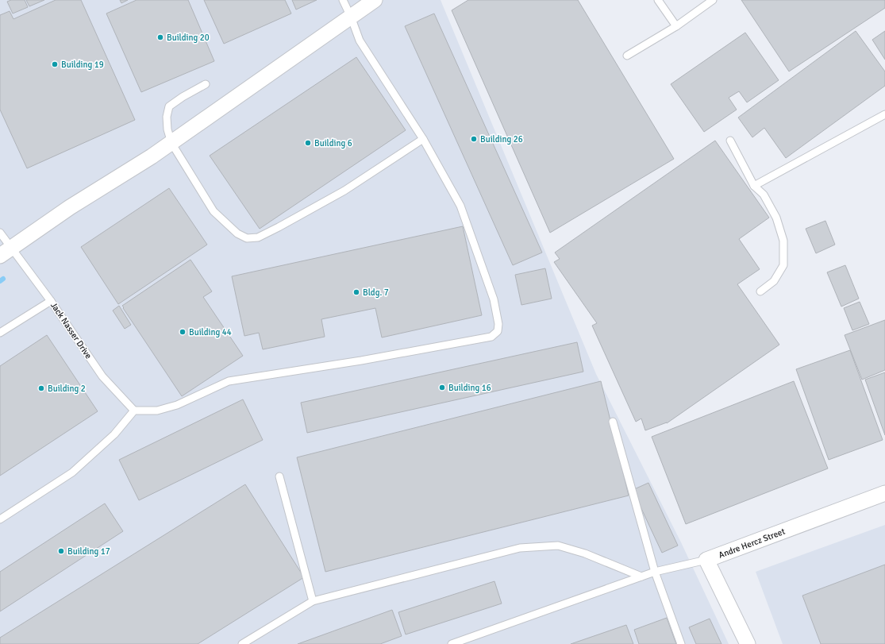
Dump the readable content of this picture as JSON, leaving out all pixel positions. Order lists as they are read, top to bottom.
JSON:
{
  "streets": {
    "street": ["Andre Hercz Street"],
    "lane": ["Jack Nasser Drive"]
  },
  "places": [
    "Building 20",
    "Building 19",
    "Building 26",
    "Building 6",
    "Bldg. 7",
    "Building 44",
    "Building 16",
    "Building 2",
    "Building 17"
  ]
}
